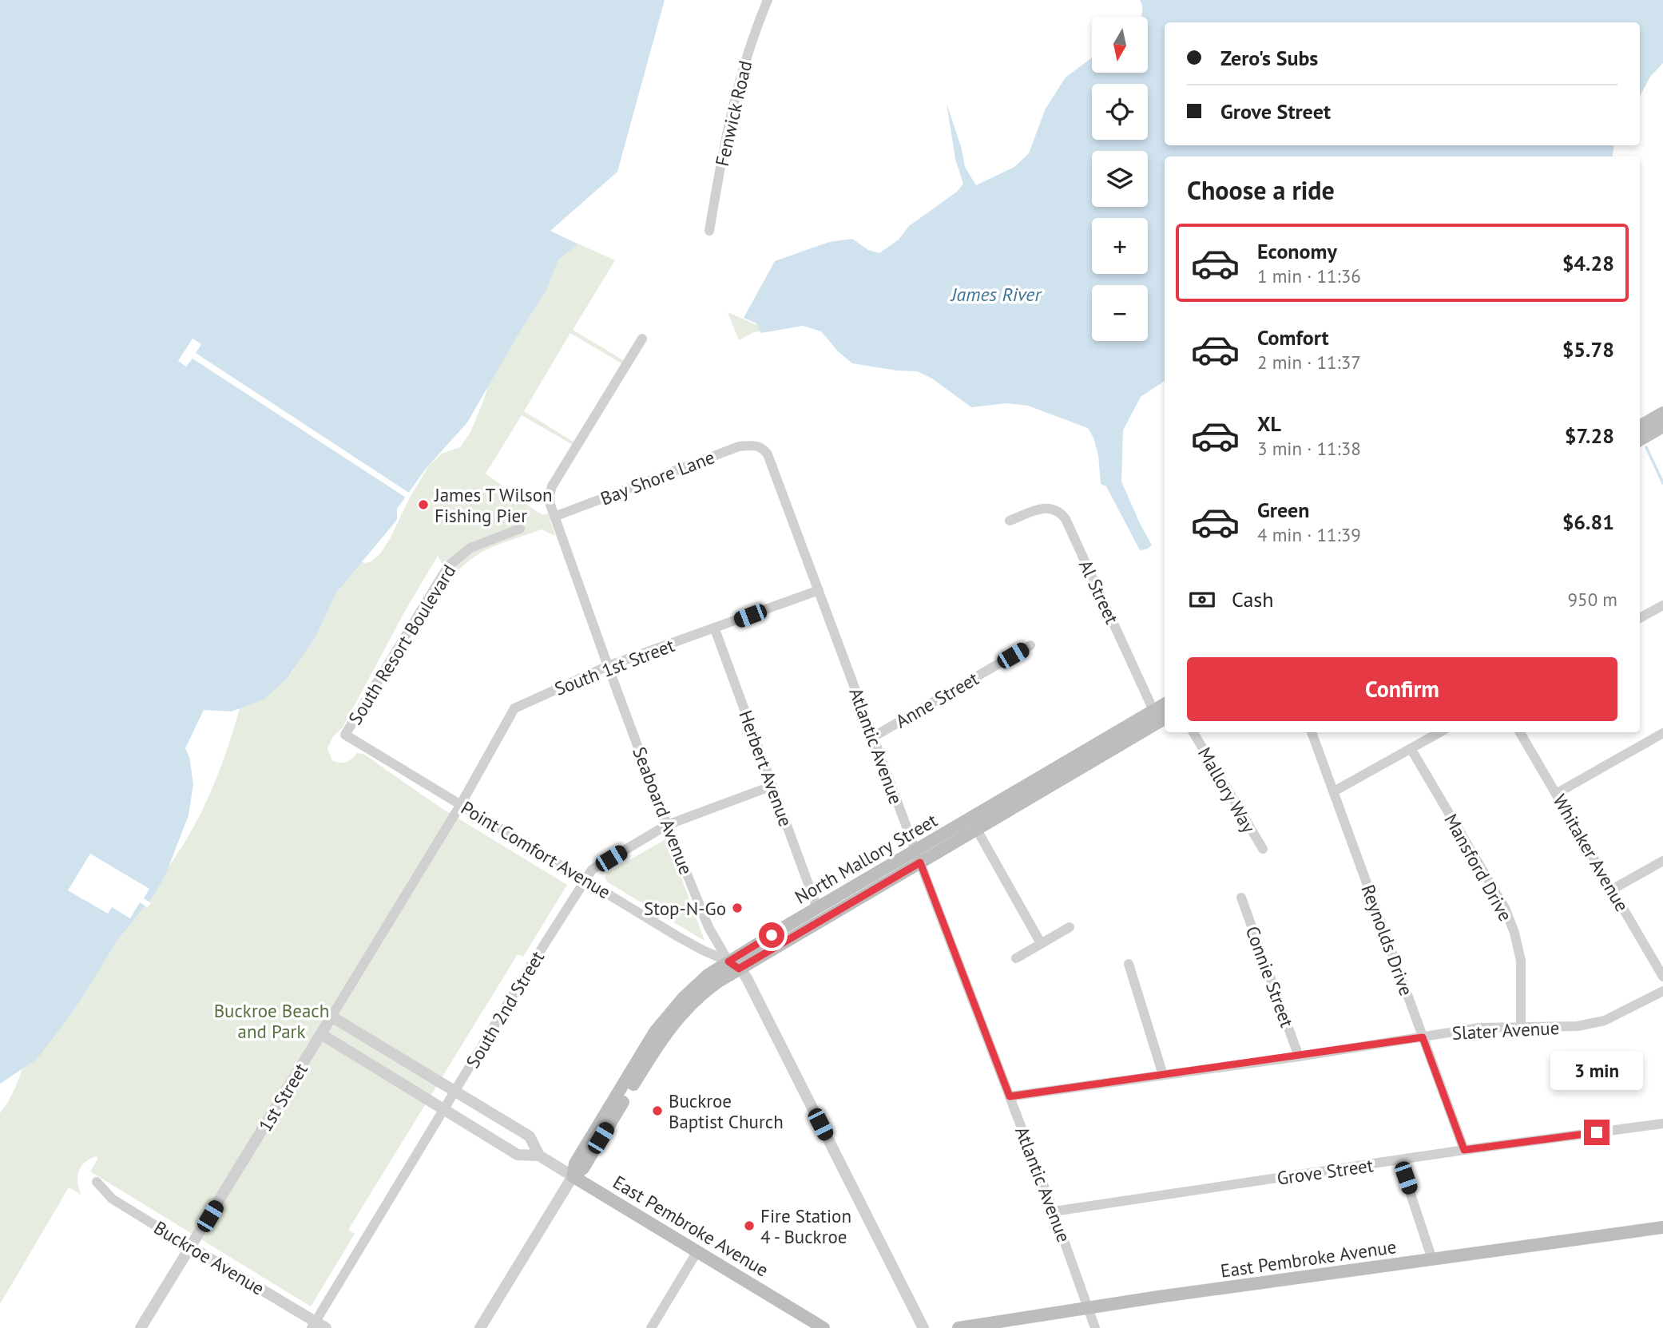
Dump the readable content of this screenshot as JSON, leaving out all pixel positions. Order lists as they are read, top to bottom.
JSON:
{
  "streets": {
    "main road": ["North Mallory Street", "East Pembroke Avenue"],
    "street": [
      "Fenwick Road",
      "Bay Shore Lane",
      "Al Street",
      "South Resort Boulevard",
      "South 1st Street",
      "Anne Street",
      "Atlantic Avenue",
      "Herbert Avenue",
      "Mallory Way",
      "Seaboard Avenue",
      "Point Comfort Avenue",
      "Whitaker Avenue",
      "Mansford Drive",
      "Reynolds Drive",
      "Connie Street",
      "South 2nd Street",
      "Slater Avenue",
      "1st Street",
      "Grove Street",
      "Buckroe Avenue"
    ]
  },
  "crossings": [
    ["Bay Shore Lane", "Atlantic Avenue"],
    ["Bay Shore Lane", "Seaboard Avenue"],
    ["Al Street", "North Mallory Street"],
    ["South Resort Boulevard", "Point Comfort Avenue"],
    ["South 1st Street", "Atlantic Avenue"],
    ["South 1st Street", "Herbert Avenue"],
    ["South 1st Street", "Seaboard Avenue"],
    ["South 1st Street", "Point Comfort Avenue"],
    ["South 1st Street", "1st Street"],
    ["Anne Street", "Atlantic Avenue"],
    ["Atlantic Avenue", "North Mallory Street"],
    ["Atlantic Avenue", "Slater Avenue"],
    ["Atlantic Avenue", "Grove Street"],
    ["Atlantic Avenue", "East Pembroke Avenue"],
    ["Herbert Avenue", "North Mallory Street"],
    ["Herbert Avenue", "South 2nd Street"],
    ["Seaboard Avenue", "Point Comfort Avenue"],
    ["Seaboard Avenue", "North Mallory Street"],
    ["Seaboard Avenue", "South 2nd Street"],
    ["Point Comfort Avenue", "North Mallory Street"],
    ["Point Comfort Avenue", "South 2nd Street"],
    ["Point Comfort Avenue", "1st Street"],
    ["North Mallory Street", "East Pembroke Avenue"],
    ["Mansford Drive", "Slater Avenue"],
    ["Reynolds Drive", "Slater Avenue"],
    ["Reynolds Drive", "Grove Street"],
    ["Connie Street", "Slater Avenue"],
    ["South 2nd Street", "East Pembroke Avenue"],
    ["South 2nd Street", "Buckroe Avenue"],
    ["1st Street", "East Pembroke Avenue"],
    ["1st Street", "Buckroe Avenue"]
  ],
  "water": ["James River"],
  "parks": ["Buckroe Beach and Park"],
  "places": [
    "James T Wilson Fishing Pier",
    "Stop-N-Go",
    "Buckroe Baptist Church",
    "Fire Station 4 - Buckroe"
  ],
  "north": "bottom",
  "page": {
    "map_buttons": ["+", "−"],
    "banner": ["Zero's Subs", "Grove Street"],
    "heading": "Choose a ride",
    "list": [
      {
        "name": "Economy",
        "note": "1 min · 11:36",
        "value": "$4.28"
      },
      {
        "name": "Comfort",
        "note": "2 min · 11:37",
        "value": "$5.78"
      },
      {
        "name": "XL",
        "note": "3 min · 11:38",
        "value": "$7.28"
      },
      {
        "name": "Green",
        "note": "4 min · 11:39",
        "value": "$6.81"
      }
    ],
    "pay": ["Cash", "950 m"],
    "buttons": "Confirm",
    "bubble": "3 min"
  }
}
